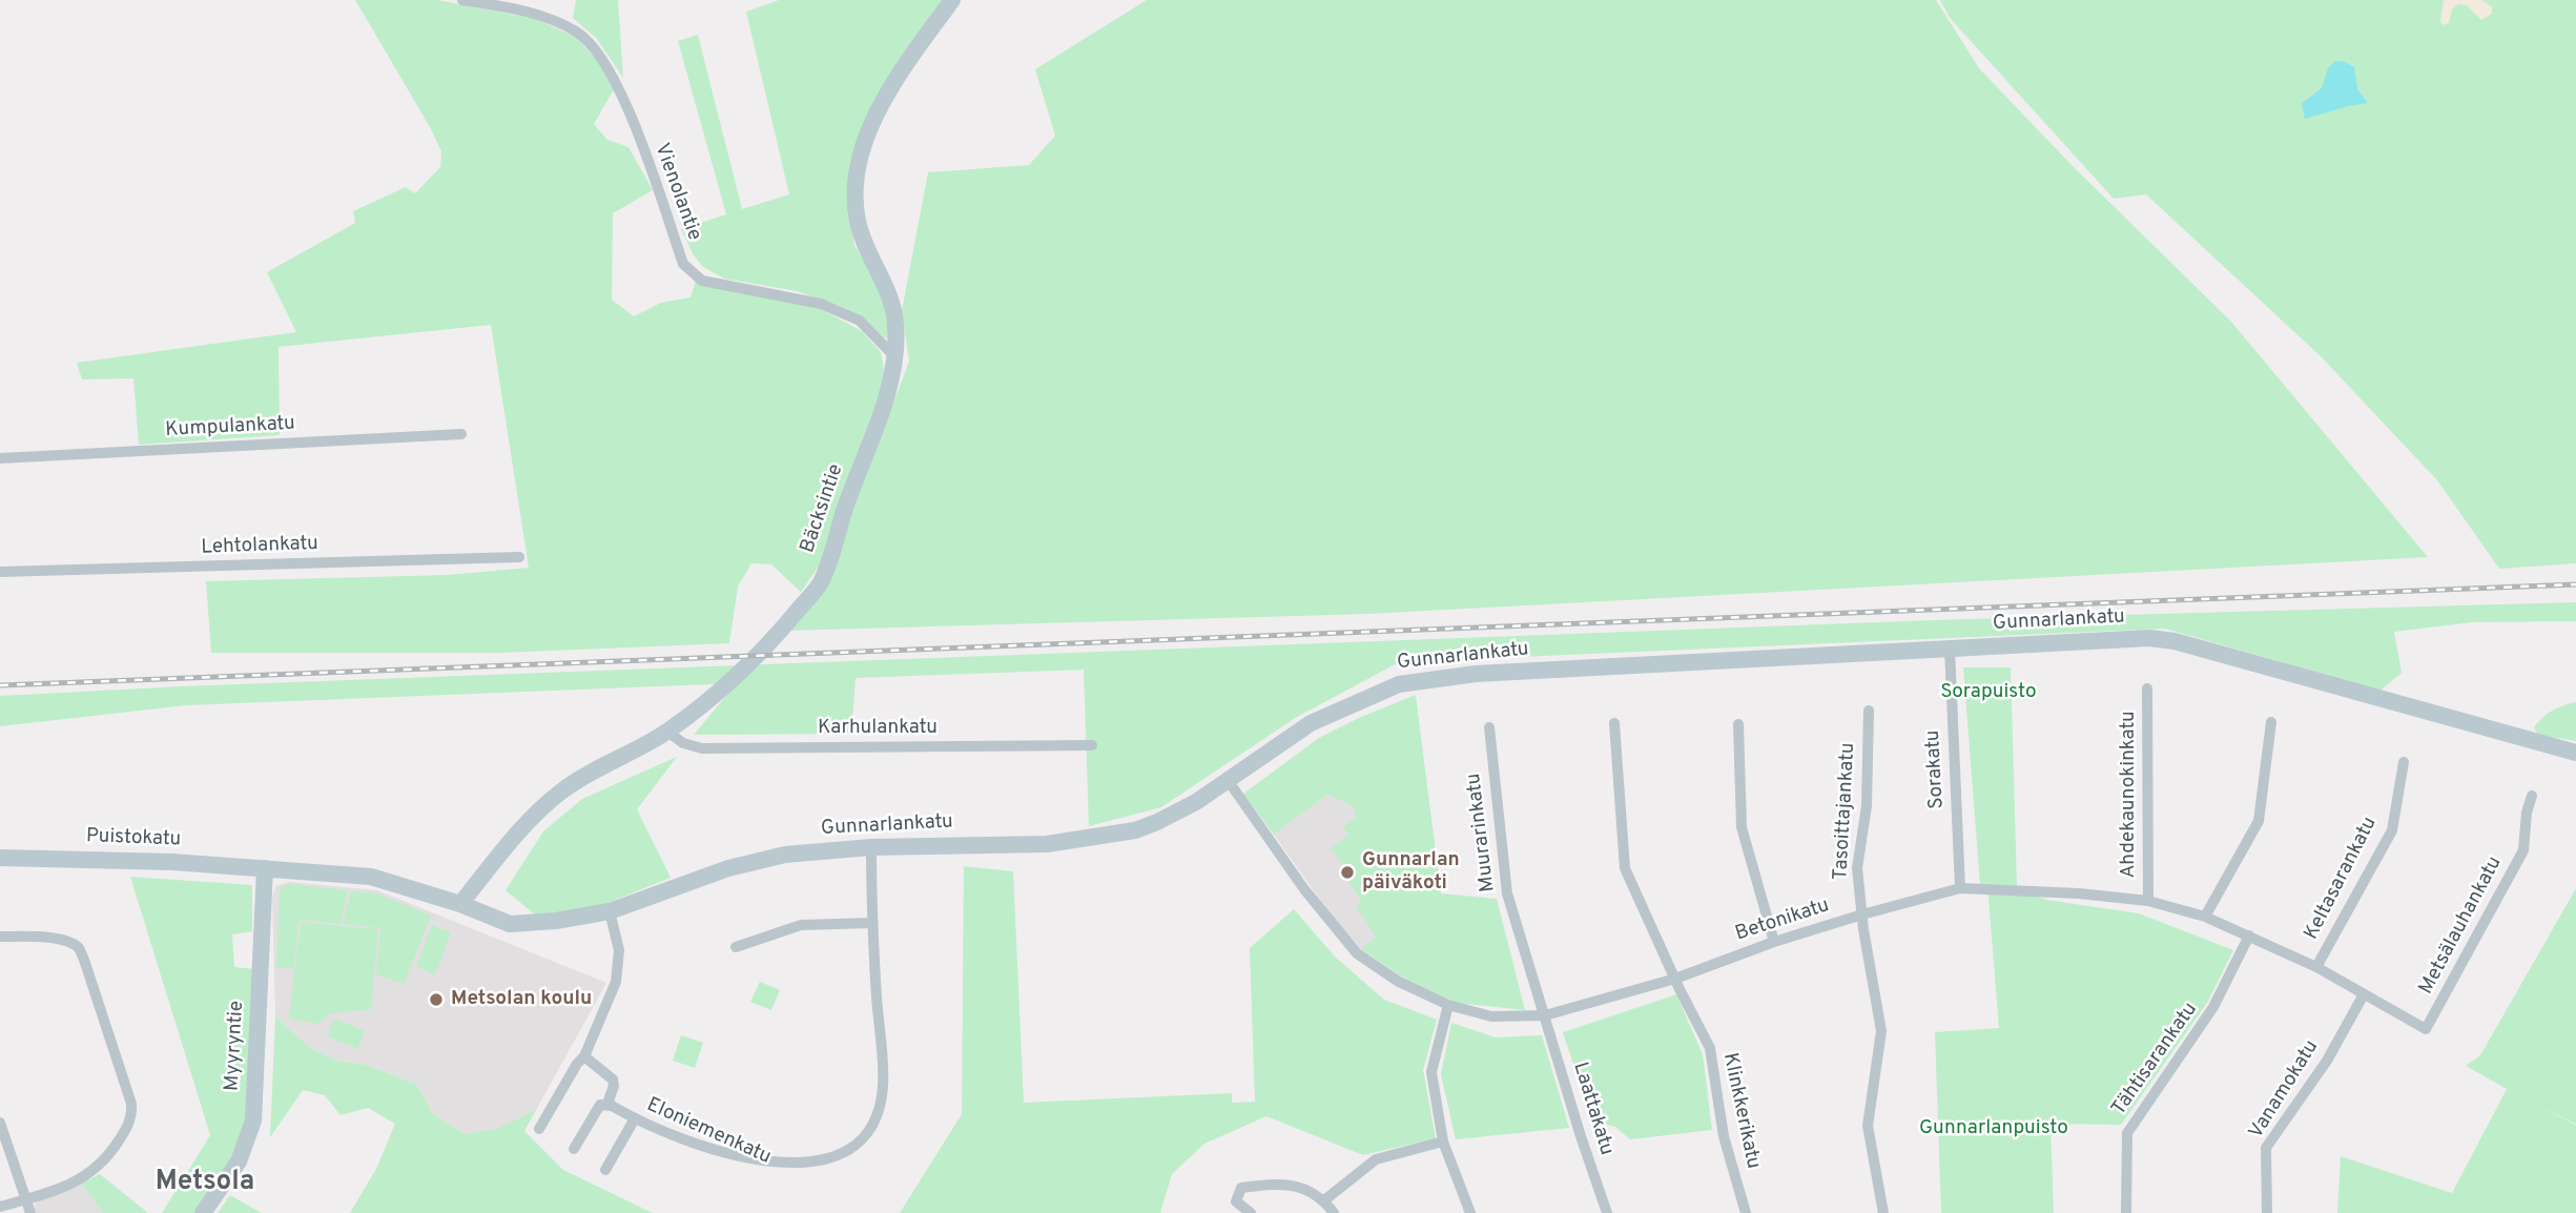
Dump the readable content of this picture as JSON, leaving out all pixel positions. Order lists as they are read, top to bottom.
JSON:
{
  "streets": {
    "street": [
      "Vienolantie",
      "Kumpulankatu",
      "Bäcksintie",
      "Lehtolankatu",
      "Gunnarlankatu",
      "Karhulankatu",
      "Sorakatu",
      "Ahdekaunokinkatu",
      "Tasoittajankatu",
      "Muurarinkatu",
      "Puistokatu",
      "Keltasarankatu",
      "Betonikatu",
      "Metsälauhankatu",
      "Myyryntie",
      "Tähtisarankatu",
      "Vanamokatu",
      "Laattakatu",
      "Klinkkerikatu",
      "Eloniemenkatu"
    ]
  },
  "crossings": [
    ["Vienolantie", "Bäcksintie"],
    ["Bäcksintie", "Gunnarlankatu"],
    ["Bäcksintie", "Karhulankatu"],
    ["Gunnarlankatu", "Sorakatu"],
    ["Gunnarlankatu", "Puistokatu"],
    ["Gunnarlankatu", "Betonikatu"],
    ["Gunnarlankatu", "Myyryntie"],
    ["Sorakatu", "Betonikatu"],
    ["Ahdekaunokinkatu", "Betonikatu"],
    ["Tasoittajankatu", "Betonikatu"],
    ["Muurarinkatu", "Betonikatu"],
    ["Muurarinkatu", "Laattakatu"],
    ["Puistokatu", "Myyryntie"],
    ["Keltasarankatu", "Betonikatu"],
    ["Betonikatu", "Metsälauhankatu"],
    ["Betonikatu", "Tähtisarankatu"],
    ["Betonikatu", "Vanamokatu"],
    ["Betonikatu", "Laattakatu"],
    ["Betonikatu", "Klinkkerikatu"]
  ],
  "districts": ["Metsola"],
  "parks": ["Sorapuisto", "Gunnarlanpuisto"],
  "places": ["Gunnarlan päiväkoti", "Metsolan koulu"]
}
